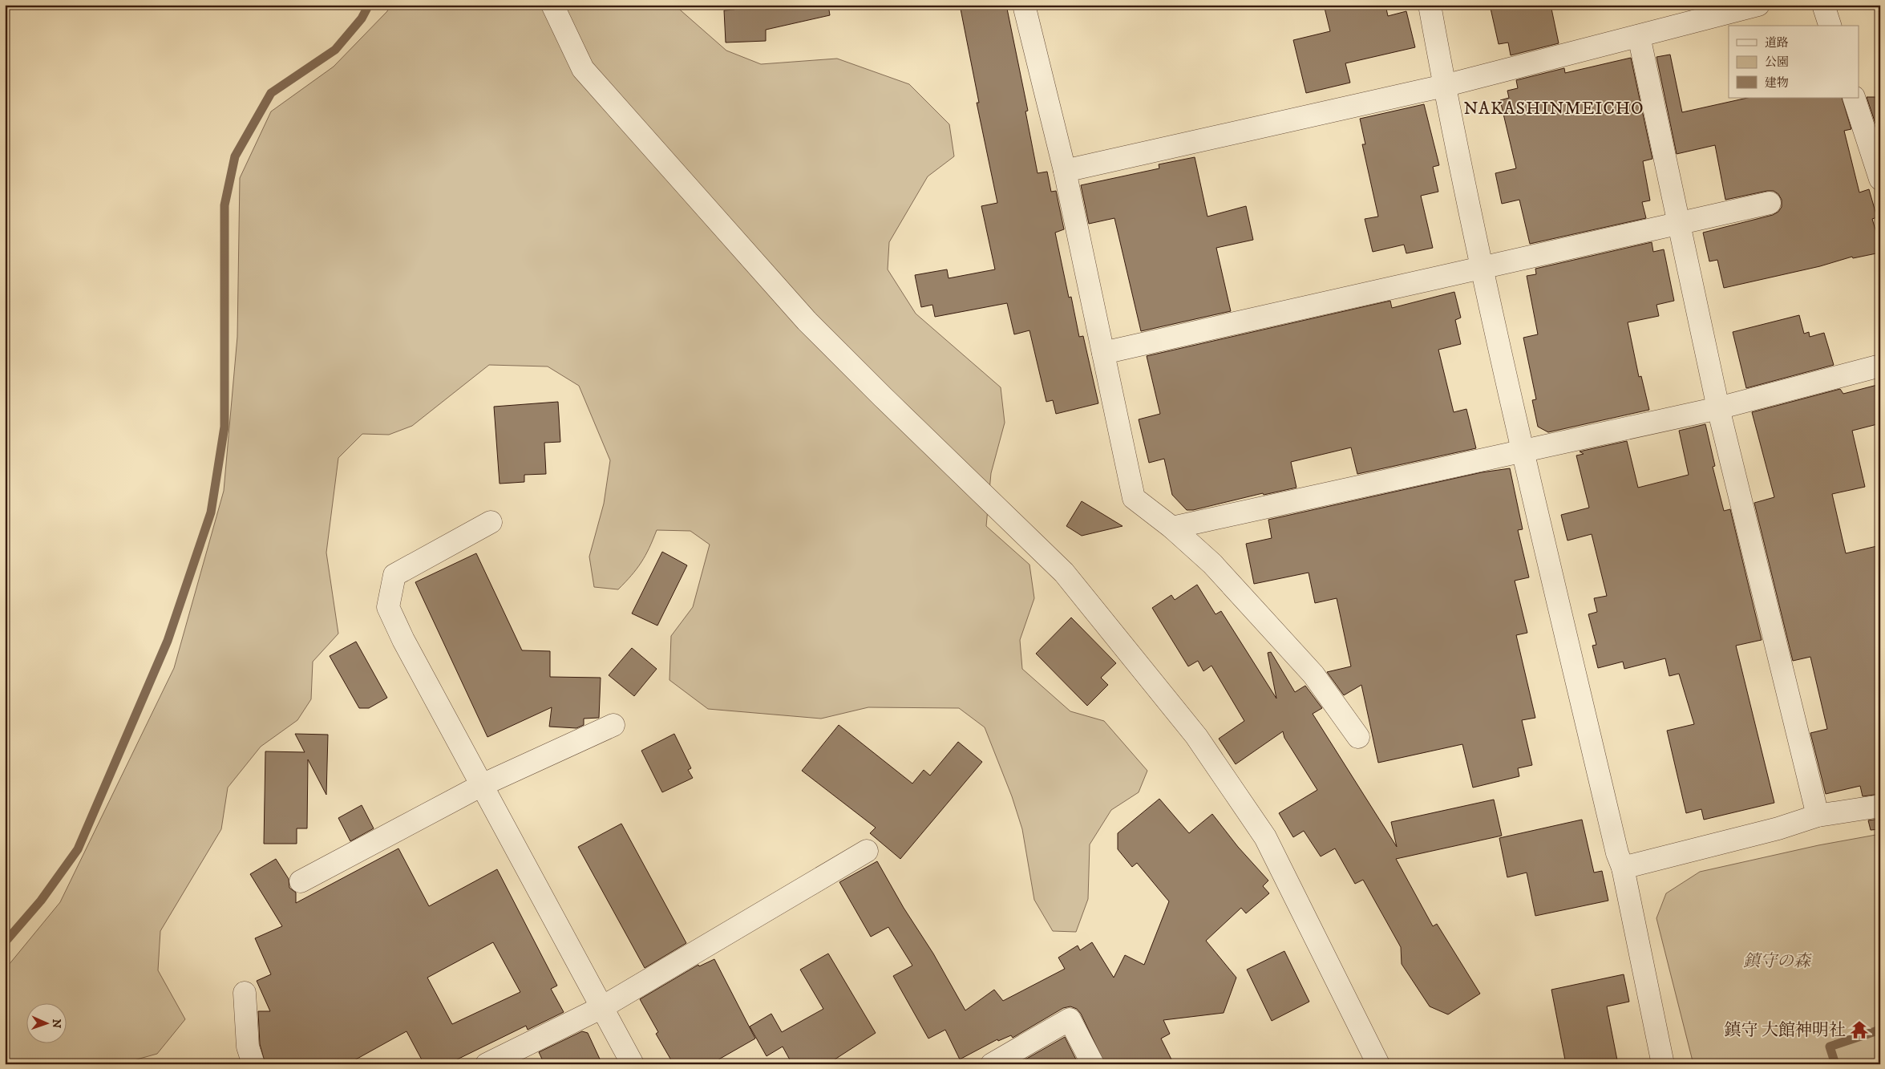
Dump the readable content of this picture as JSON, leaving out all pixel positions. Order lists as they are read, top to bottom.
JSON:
{
  "districts": ["NAKASHINMEICHO"],
  "parks": ["鎮守の森"],
  "places": {
    "temple": ["鎮守 大館神明社"]
  },
  "legend": ["道路", "公園", "建物"],
  "north": "right"
}
